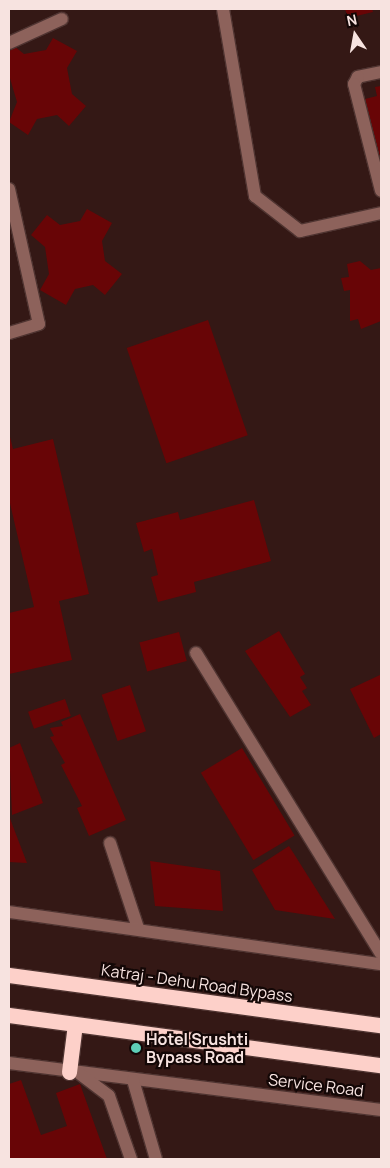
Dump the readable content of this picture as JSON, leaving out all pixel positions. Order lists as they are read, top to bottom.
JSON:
{
  "streets": {
    "highway": ["Katraj - Dehu Road Bypass"],
    "street": ["Service Road"]
  },
  "places": ["Hotel Srushti Bypass Road"],
  "north": "top"
}
